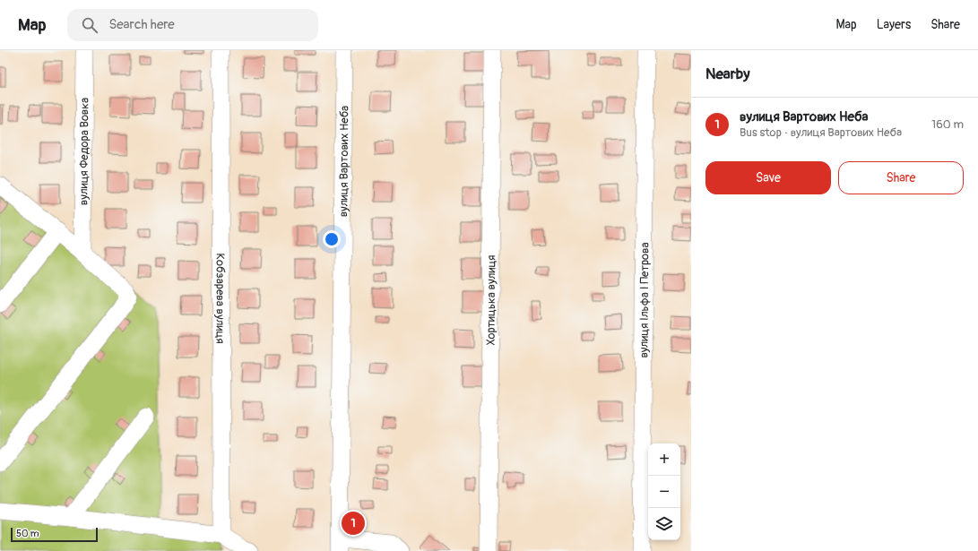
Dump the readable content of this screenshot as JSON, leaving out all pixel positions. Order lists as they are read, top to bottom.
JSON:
{
  "streets": {
    "street": [
      "вулиця Федора Вовка",
      "вулиця Вартових Неба",
      "Кобзарева вулиця",
      "Хортицька вулиця",
      "вулиця Ільфа І Петрова"
    ]
  },
  "scale_bar": "50 m",
  "page": {
    "header": "Map",
    "search": "Search here",
    "nav": ["Map", "Layers", "Share"],
    "heading": "Nearby",
    "list": [
      {
        "mark": "1",
        "name": "вулиця Вартових Неба",
        "note": "Bus stop · вулиця Вартових Неба",
        "value": "160 m"
      }
    ],
    "buttons": ["Save", "Share"],
    "map_buttons": ["+", "−"],
    "pins": "1",
    "scale": "50 m"
  }
}
